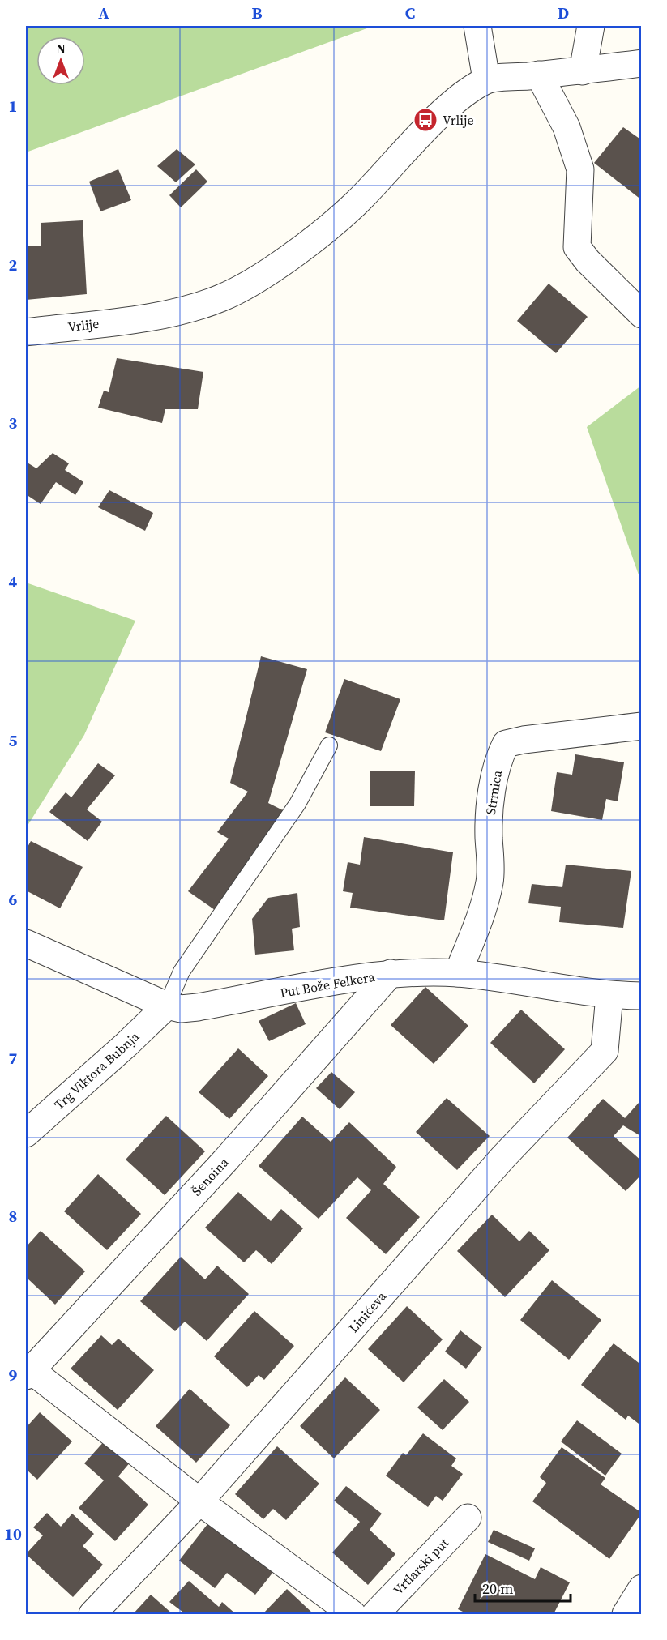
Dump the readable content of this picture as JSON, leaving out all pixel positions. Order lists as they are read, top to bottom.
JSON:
{
  "streets": {
    "street": [
      "Vrlije",
      "Strmica",
      "Put Bože Felkera",
      "Trg Viktora Bubnja",
      "Šenoina",
      "Linićeva",
      "Vrtlarski put"
    ]
  },
  "crossings": [
    ["Strmica", "Put Bože Felkera"],
    ["Put Bože Felkera", "Trg Viktora Bubnja"],
    ["Put Bože Felkera", "Šenoina"],
    ["Put Bože Felkera", "Linićeva"]
  ],
  "places": {
    "bus stop": ["Vrlije"]
  },
  "scale_bar": "20 m",
  "north": "top",
  "grid": {
    "columns": [
      "A",
      "B",
      "C",
      "D"
    ],
    "rows": [
      "1",
      "2",
      "3",
      "4",
      "5",
      "6",
      "7",
      "8",
      "9",
      "10"
    ]
  }
}
